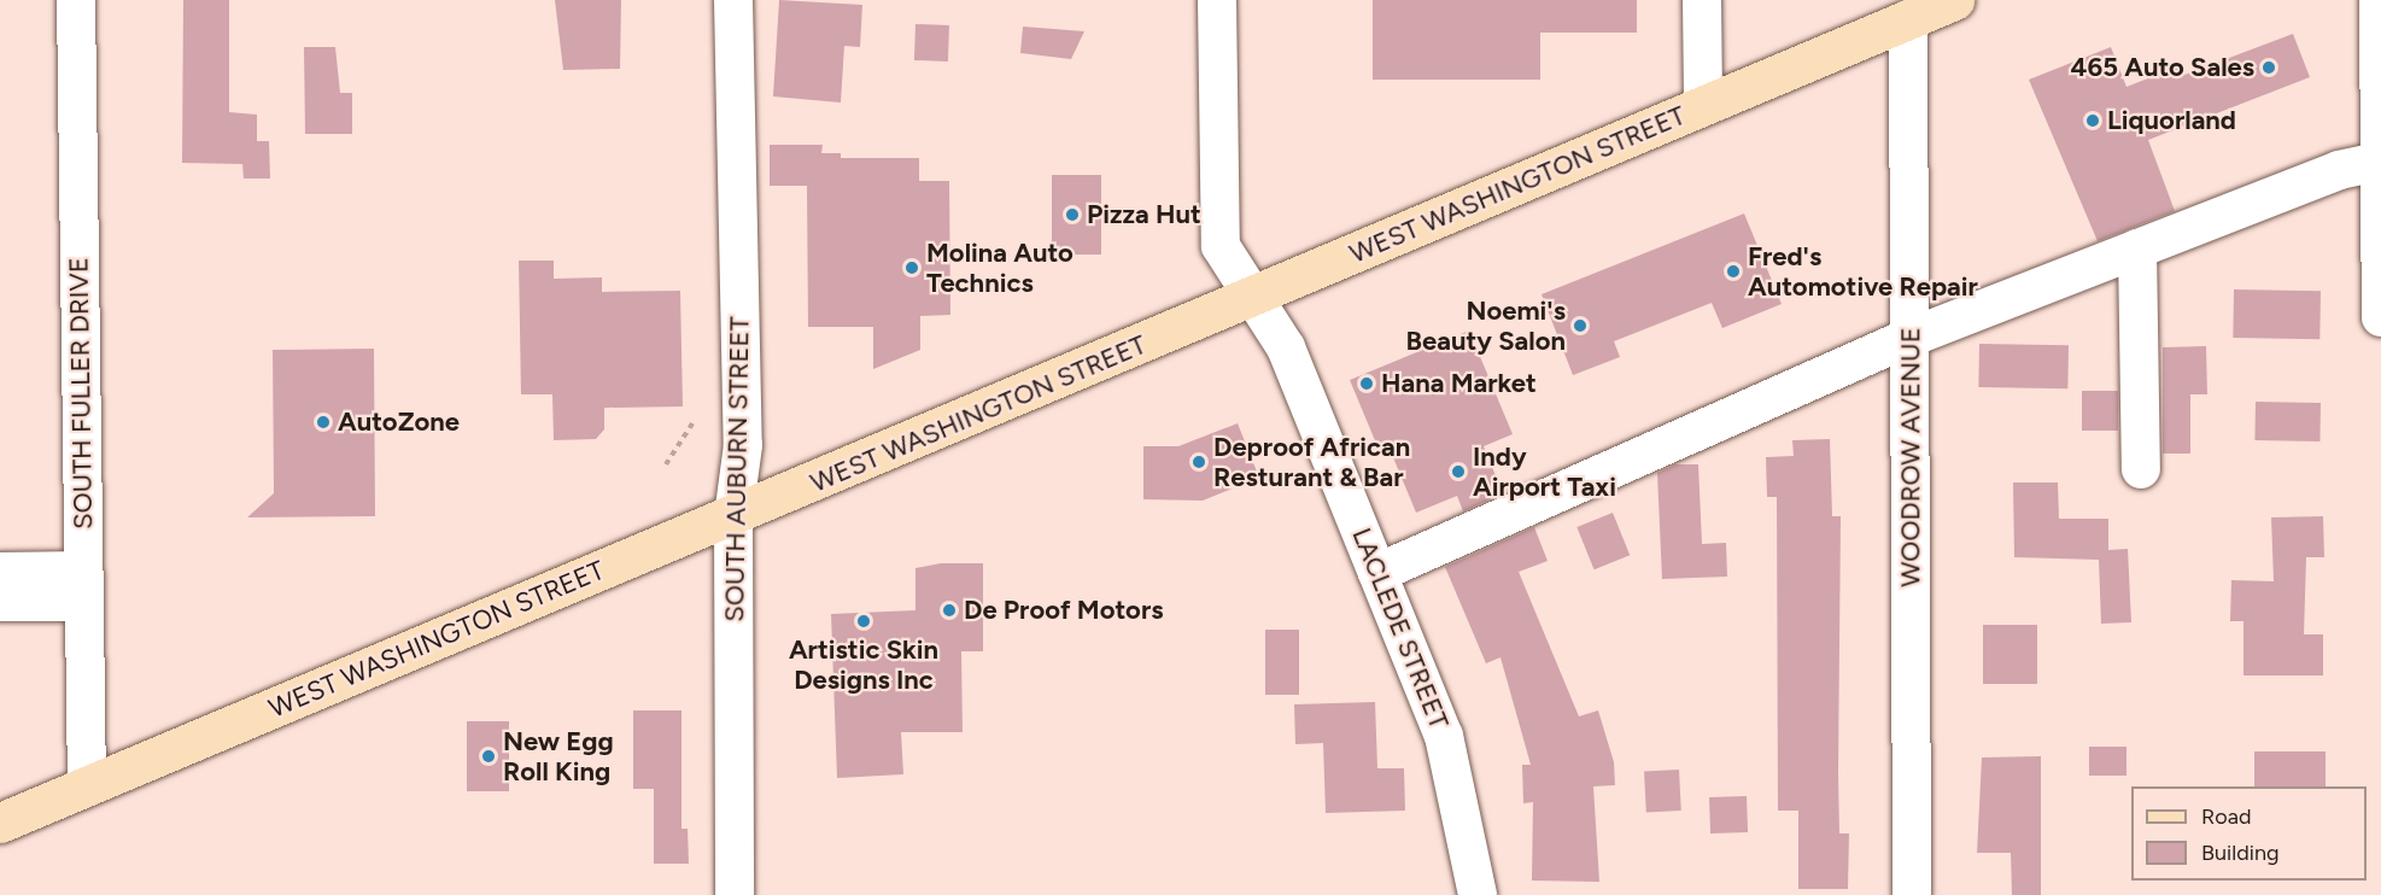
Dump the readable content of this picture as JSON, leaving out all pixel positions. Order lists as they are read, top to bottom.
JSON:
{
  "streets": {
    "main road": ["WEST WASHINGTON STREET"],
    "street": [
      "SOUTH FULLER DRIVE",
      "WOODROW AVENUE",
      "SOUTH AUBURN STREET",
      "LACLEDE STREET"
    ]
  },
  "crossings": [
    ["WEST WASHINGTON STREET", "SOUTH FULLER DRIVE"],
    ["WEST WASHINGTON STREET", "WOODROW AVENUE"],
    ["WEST WASHINGTON STREET", "SOUTH AUBURN STREET"],
    ["WEST WASHINGTON STREET", "LACLEDE STREET"]
  ],
  "places": [
    "465 Auto Sales",
    "Liquorland",
    "Pizza Hut",
    "Molina Auto Technics",
    "Fred's Automotive Repair",
    "Noemi's Beauty Salon",
    "Hana Market",
    "AutoZone",
    "Deproof African Resturant & Bar",
    "Indy Airport Taxi",
    "De Proof Motors",
    "Artistic Skin Designs Inc",
    "New Egg Roll King"
  ],
  "legend": ["Road", "Building"]
}
